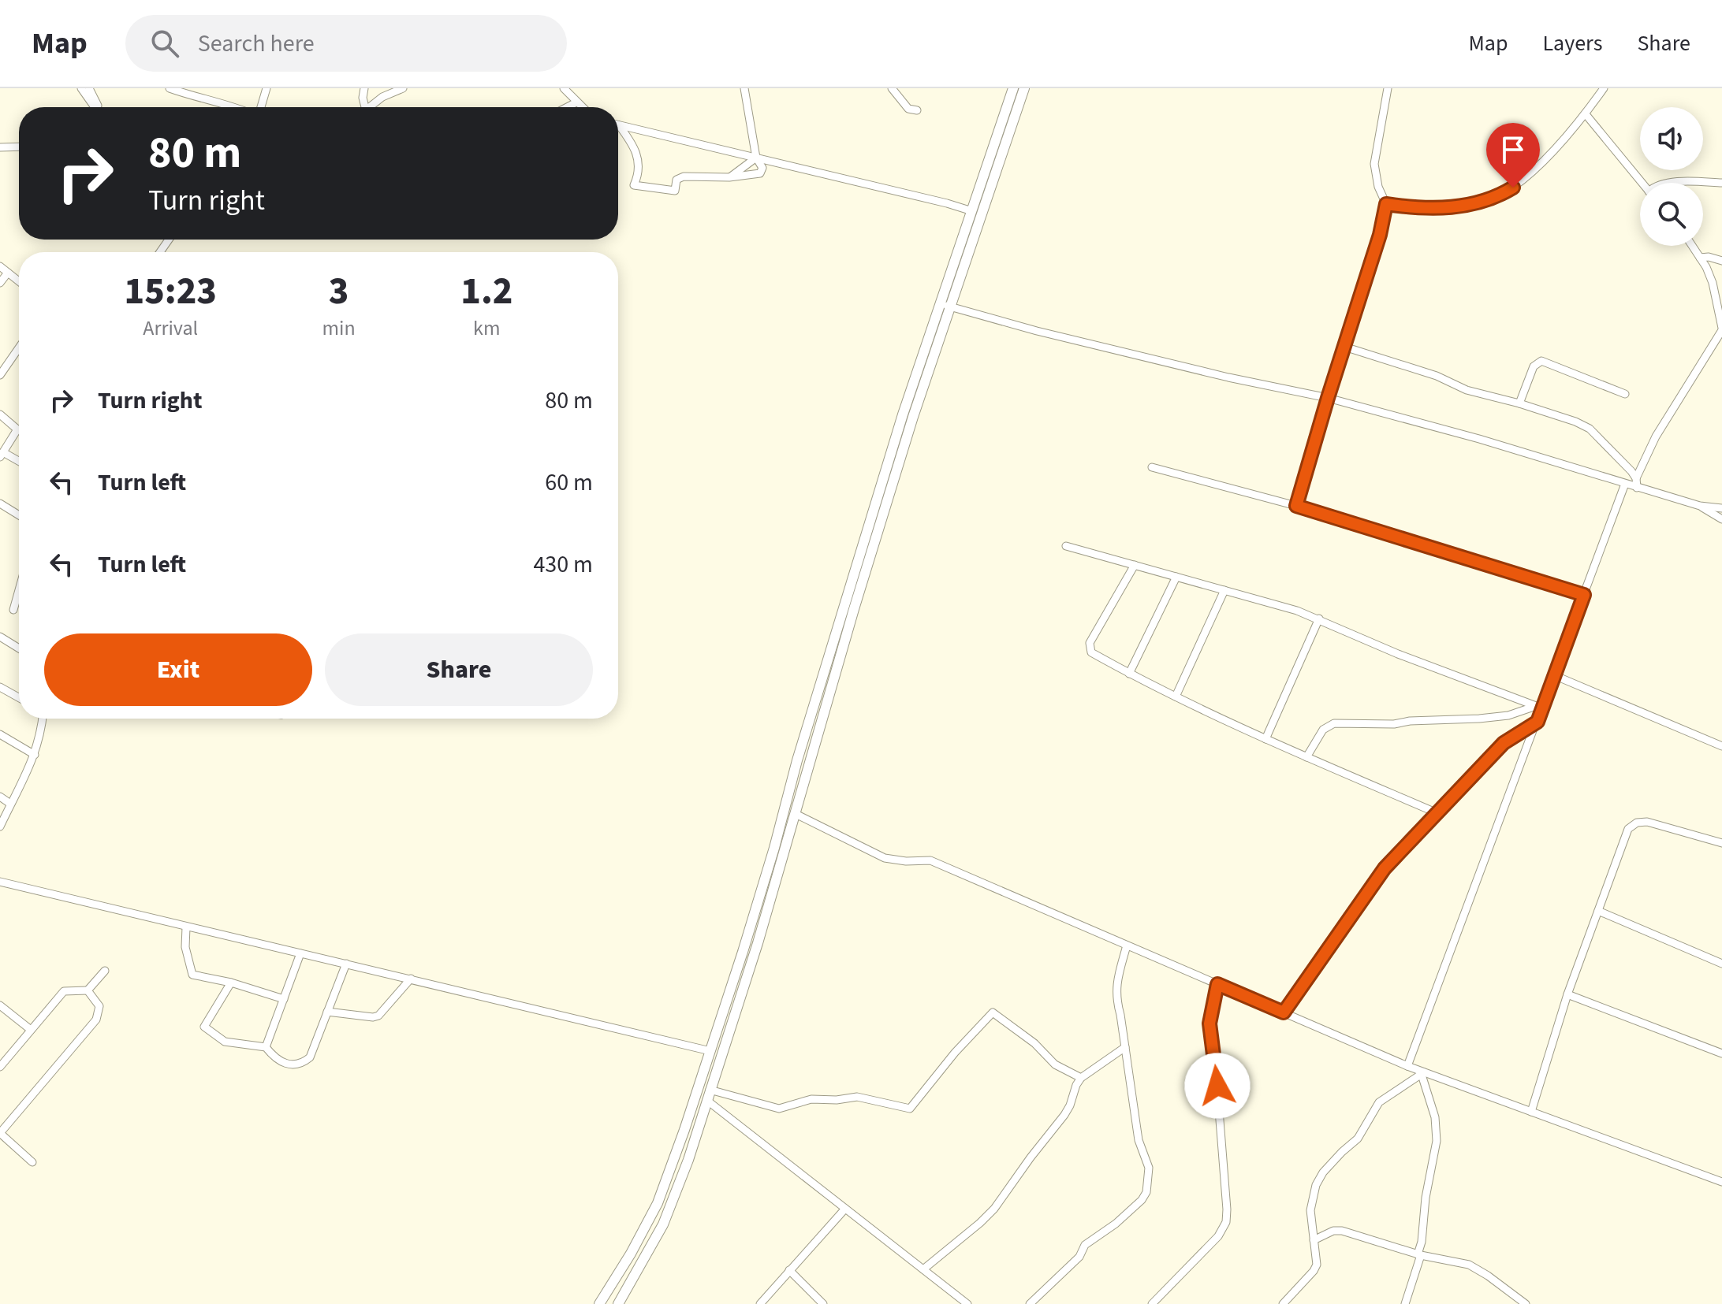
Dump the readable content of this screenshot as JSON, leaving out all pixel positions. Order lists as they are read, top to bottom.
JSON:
{
  "page": {
    "header": "Map",
    "search": "Search here",
    "nav": ["Map", "Layers", "Share"],
    "turn": ["80 m", "Turn right"],
    "eta": [
      "15:23",
      "Arrival",
      "3",
      "min",
      "1.2",
      "km"
    ],
    "list": [
      {
        "name": "Turn right",
        "value": "80 m"
      },
      {
        "name": "Turn left",
        "value": "60 m"
      },
      {
        "name": "Turn left",
        "value": "430 m"
      }
    ],
    "buttons": ["Exit", "Share"]
  }
}
